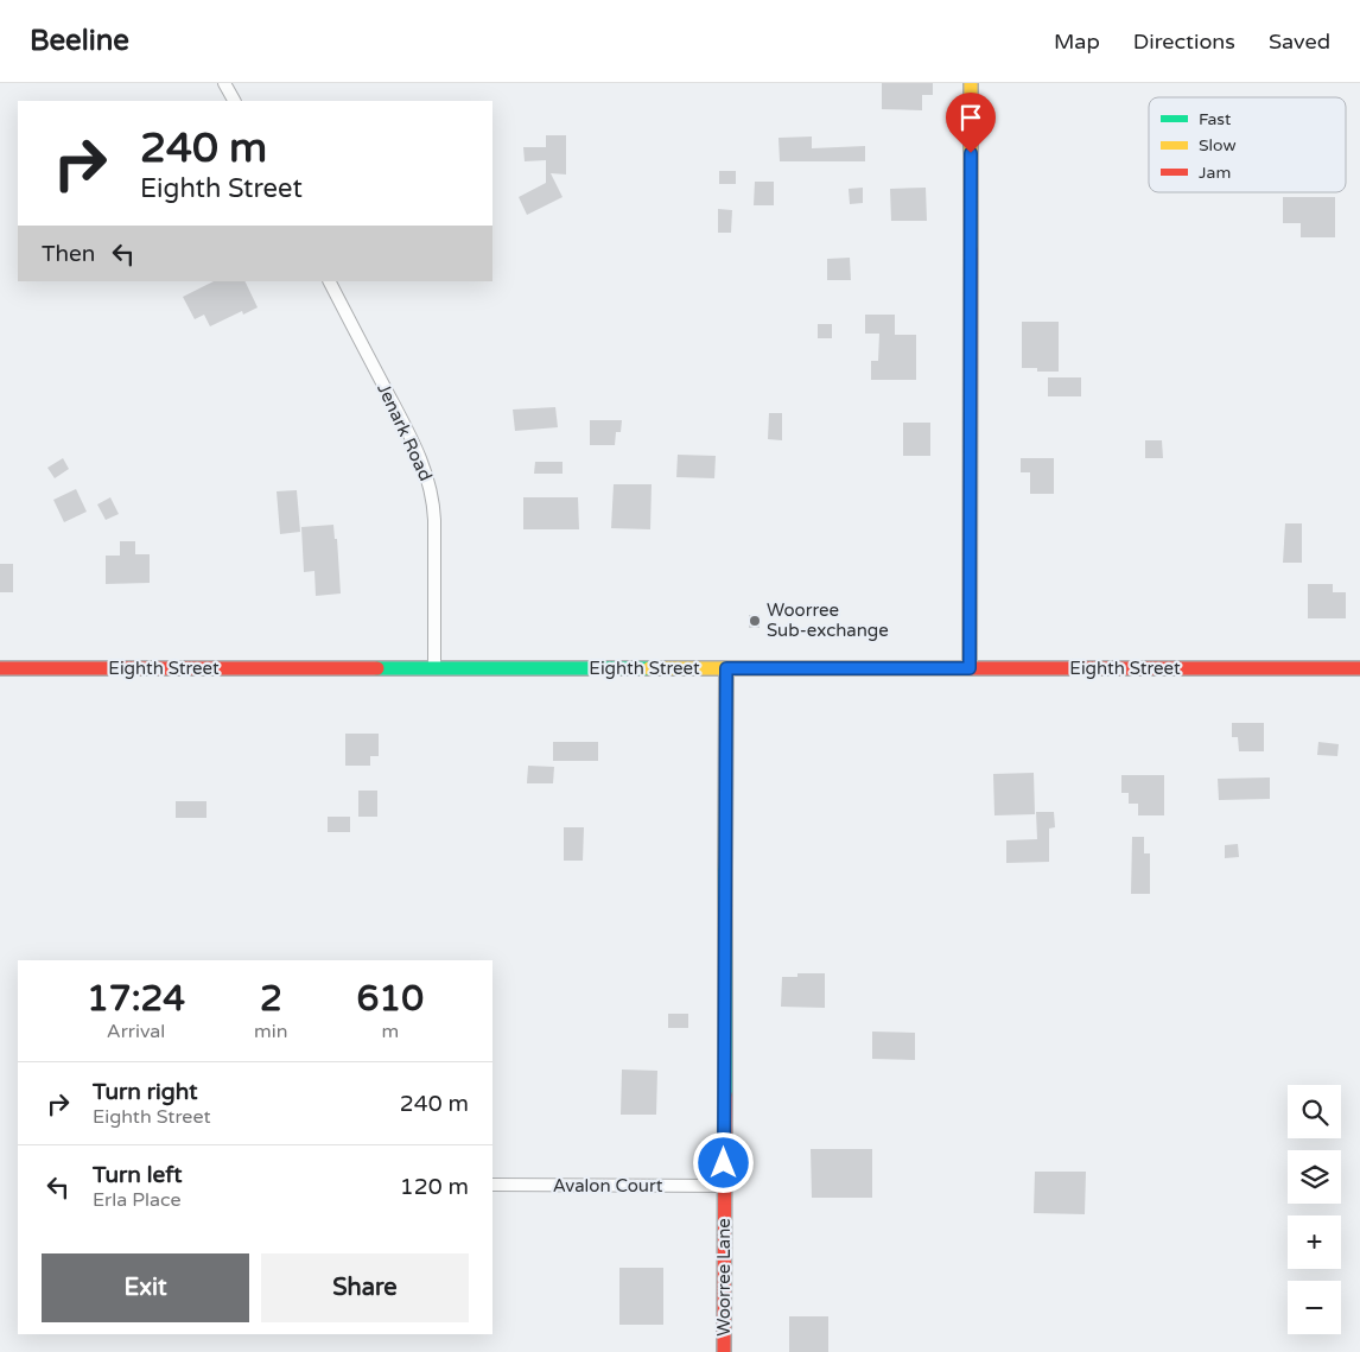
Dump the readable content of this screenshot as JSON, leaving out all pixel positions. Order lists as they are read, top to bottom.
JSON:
{
  "streets": {
    "street": [
      "Jenark Road",
      "Eighth Street",
      "Avalon Court",
      "Woorree Lane"
    ]
  },
  "crossings": [
    ["Jenark Road", "Eighth Street"],
    ["Eighth Street", "Woorree Lane"],
    ["Avalon Court", "Woorree Lane"]
  ],
  "places": ["Woorree Sub-exchange"],
  "legend": ["Fast", "Slow", "Jam"],
  "page": {
    "header": "Beeline",
    "nav": ["Map", "Directions", "Saved"],
    "turn": ["240 m", "Eighth Street"],
    "then": "Then",
    "eta": [
      "17:24",
      "Arrival",
      "2",
      "min",
      "610",
      "m"
    ],
    "list": [
      {
        "name": "Turn right",
        "note": "Eighth Street",
        "value": "240 m"
      },
      {
        "name": "Turn left",
        "note": "Erla Place",
        "value": "120 m"
      }
    ],
    "map_buttons": ["+", "−"],
    "buttons": ["Exit", "Share"]
  }
}
